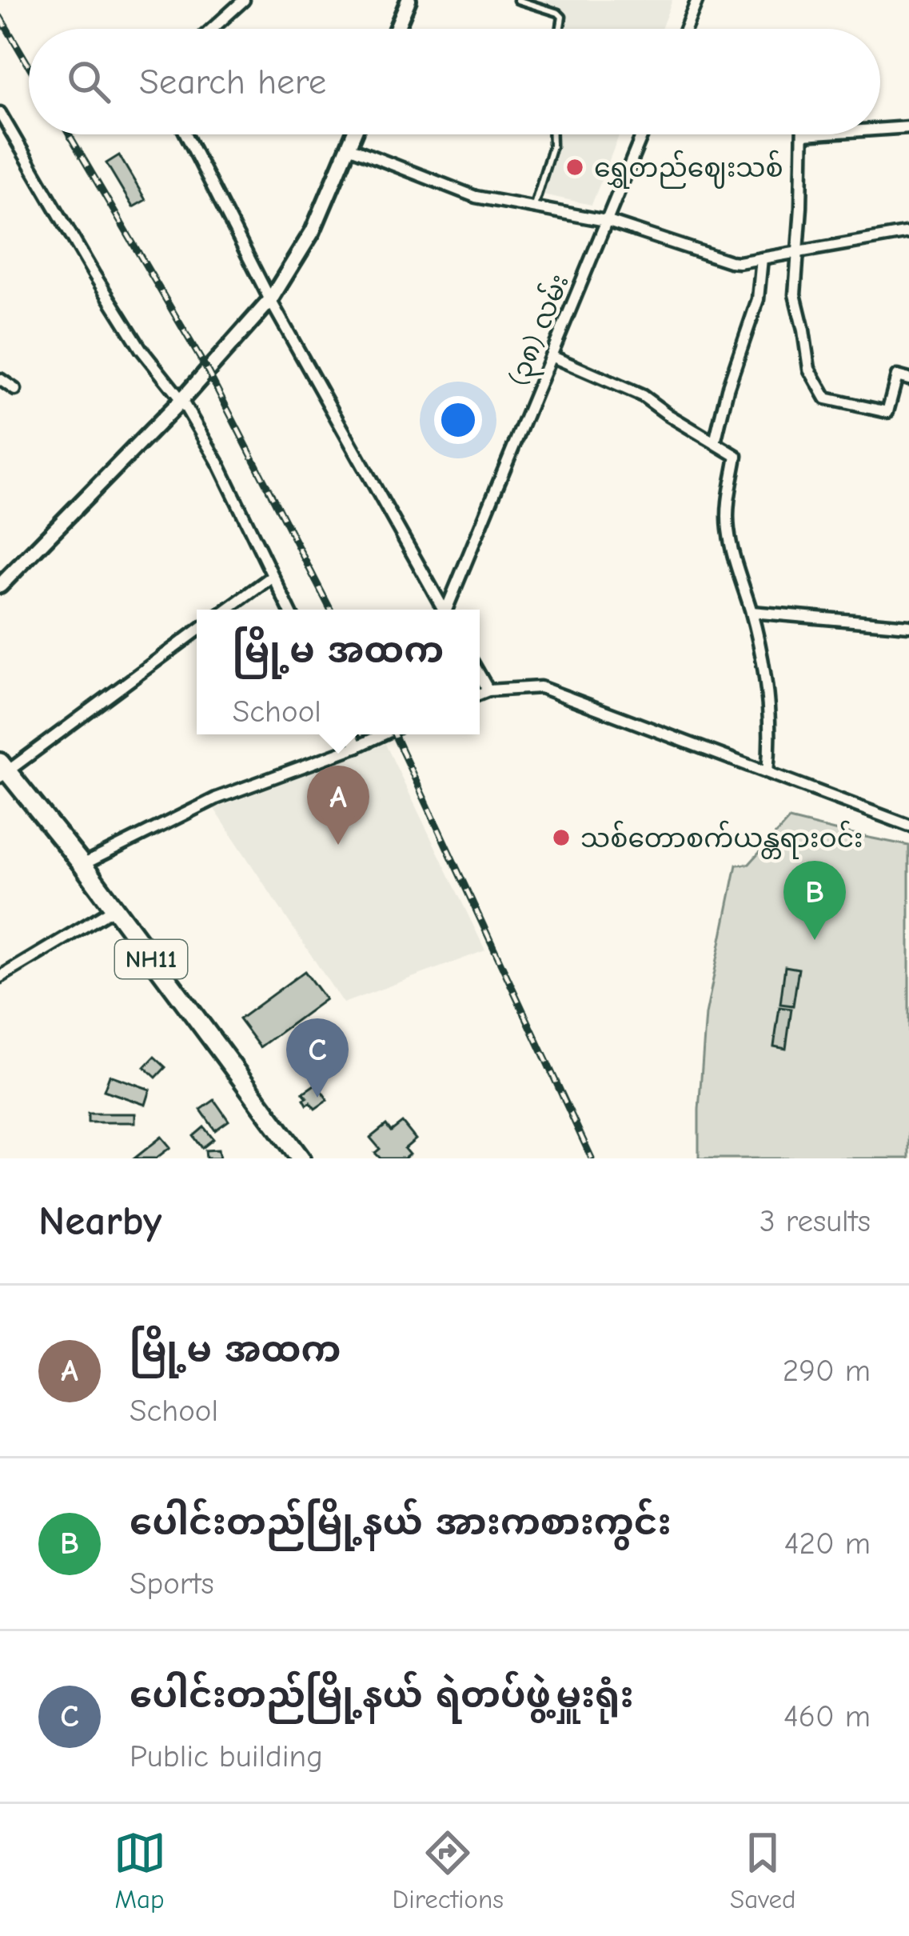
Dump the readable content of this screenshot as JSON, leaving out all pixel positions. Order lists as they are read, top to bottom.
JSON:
{
  "streets": {
    "highway": ["NH11"],
    "street": ["(၃၈) လမ်း"]
  },
  "places": ["ရွှေတည်ဈေးသစ်", "သစ်တောစက်ယန္တရားဝင်း"],
  "page": {
    "search": "Search here",
    "popup": ["မြို့မ အထက", "School"],
    "pins": ["A", "B", "C"],
    "heading": ["Nearby", "3 results"],
    "list": [
      {
        "mark": "A",
        "name": "မြို့မ အထက",
        "note": "School",
        "value": "290 m"
      },
      {
        "mark": "B",
        "name": "‌ပေါင်းတည်မြို့နယ် အားကစားကွင်း",
        "note": "Sports",
        "value": "420 m"
      },
      {
        "mark": "C",
        "name": "ပေါင်းတည်မြို့နယ် ရဲတပ်ဖွဲ့မှူးရုံး",
        "note": "Public building",
        "value": "460 m"
      }
    ],
    "nav": ["Map", "Directions", "Saved"]
  }
}
